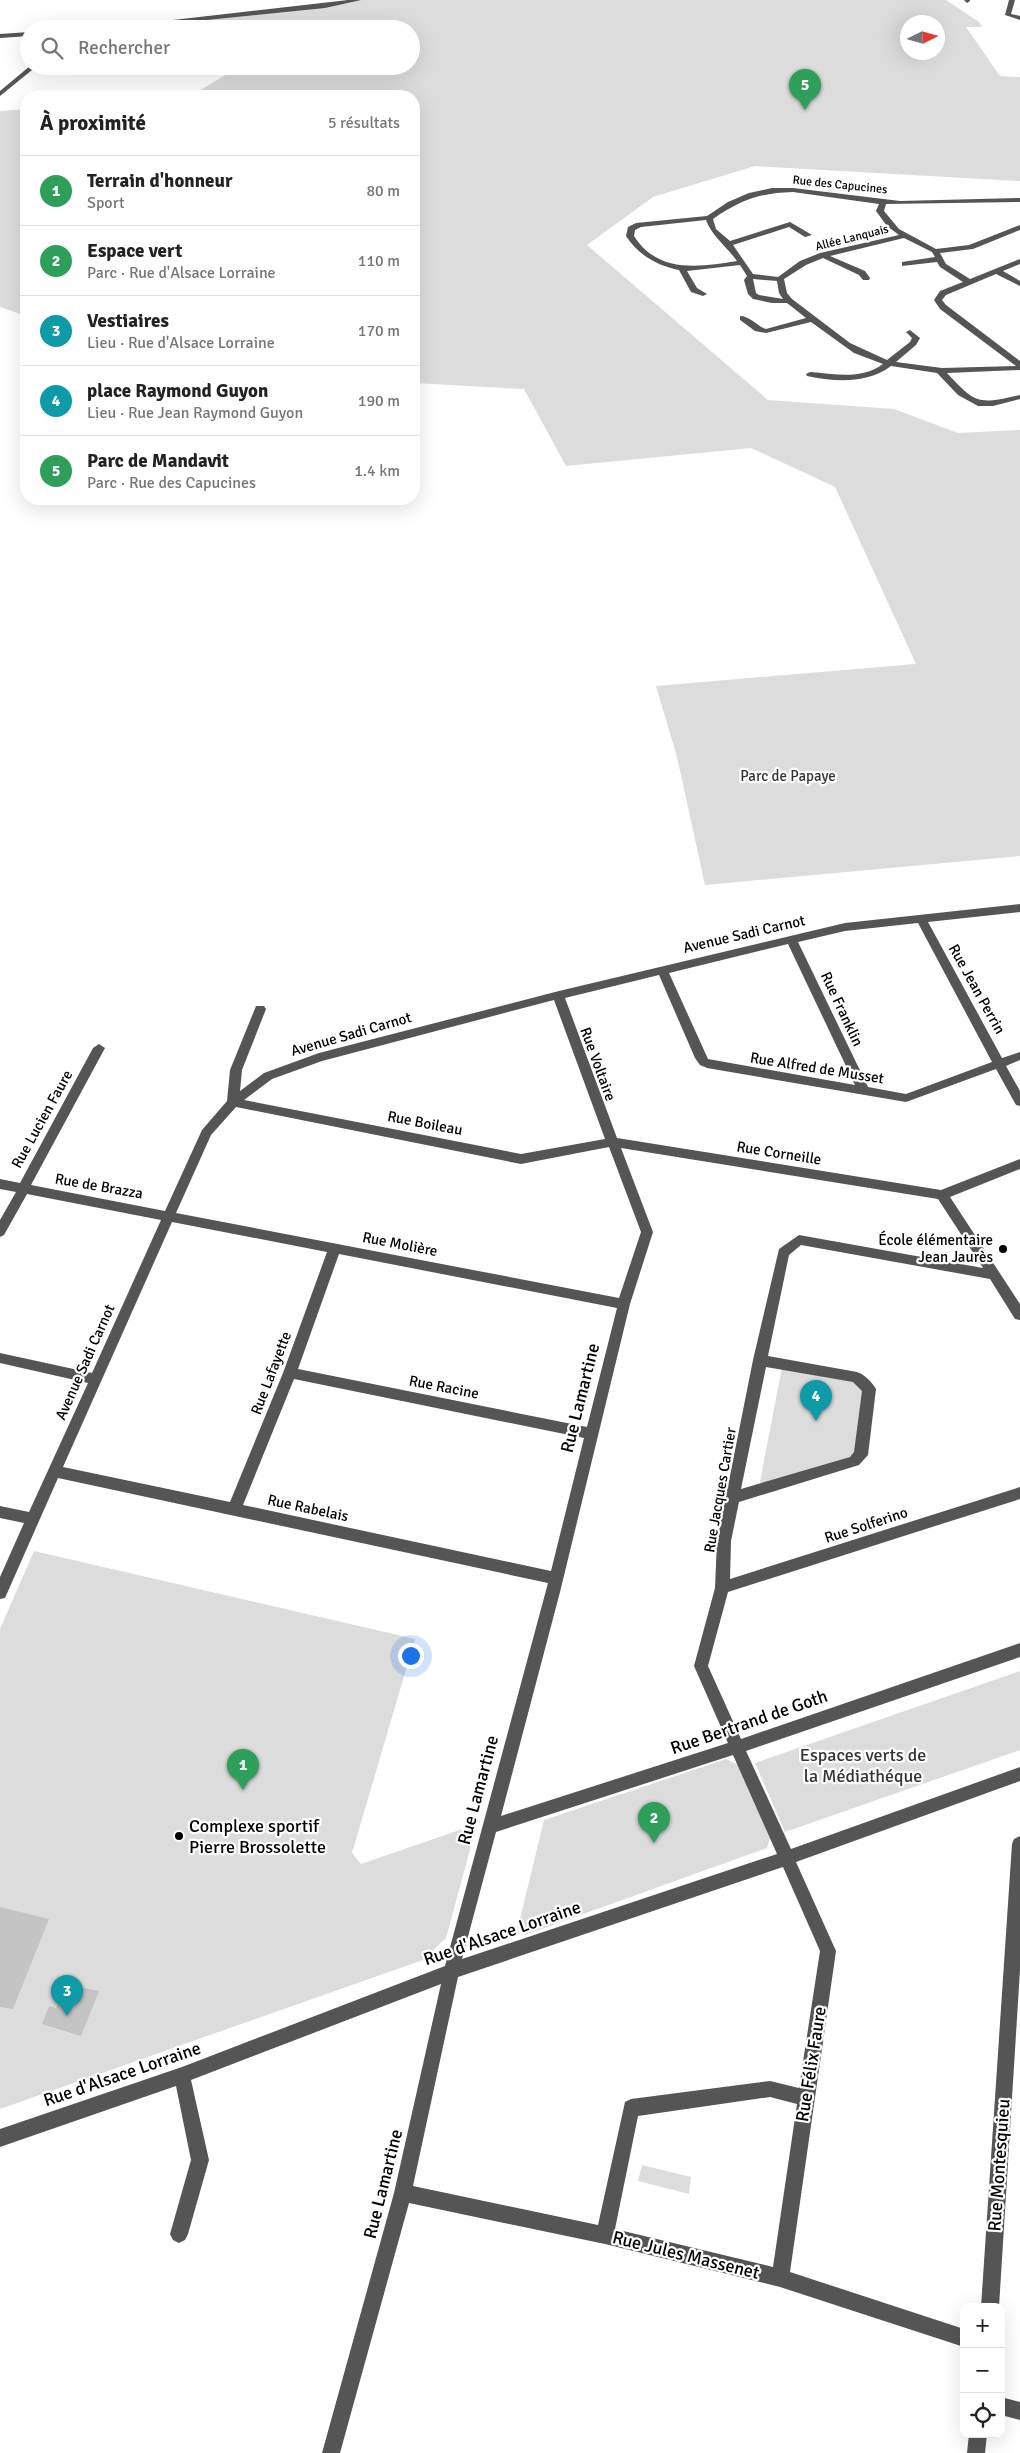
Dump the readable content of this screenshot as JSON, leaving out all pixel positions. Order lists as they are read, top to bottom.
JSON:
{
  "streets": {
    "street": [
      "Rue des Capucines",
      "Allée Lanquais",
      "Avenue Sadi Carnot",
      "Rue Jean Perrin",
      "Rue Franklin",
      "Rue Voltaire",
      "Rue Alfred de Musset",
      "Rue Lucien Faure",
      "Rue Boileau",
      "Rue Corneille",
      "Rue de Brazza",
      "Rue Molière",
      "Rue Lafayette",
      "Rue Racine",
      "Rue Lamartine",
      "Rue Jacques Cartier",
      "Rue Rabelais",
      "Rue Solferino",
      "Rue Bertrand de Goth",
      "Rue d'Alsace Lorraine",
      "Rue Félix Faure",
      "Rue Montesquieu",
      "Rue Jules Massenet"
    ]
  },
  "crossings": [
    ["Avenue Sadi Carnot", "Rue Jean Perrin"],
    ["Avenue Sadi Carnot", "Rue Franklin"],
    ["Avenue Sadi Carnot", "Rue Voltaire"],
    ["Avenue Sadi Carnot", "Rue Alfred de Musset"],
    ["Avenue Sadi Carnot", "Rue Boileau"],
    ["Avenue Sadi Carnot", "Rue de Brazza"],
    ["Avenue Sadi Carnot", "Rue Molière"],
    ["Avenue Sadi Carnot", "Rue Rabelais"],
    ["Rue Jean Perrin", "Rue Alfred de Musset"],
    ["Rue Franklin", "Rue Alfred de Musset"],
    ["Rue Voltaire", "Rue Boileau"],
    ["Rue Voltaire", "Rue Corneille"],
    ["Rue Voltaire", "Rue Lamartine"],
    ["Rue Lucien Faure", "Rue de Brazza"],
    ["Rue Boileau", "Rue Corneille"],
    ["Rue Boileau", "Rue Lamartine"],
    ["Rue Corneille", "Rue Lamartine"],
    ["Rue de Brazza", "Rue Molière"],
    ["Rue Molière", "Rue Lafayette"],
    ["Rue Molière", "Rue Lamartine"],
    ["Rue Lafayette", "Rue Racine"],
    ["Rue Lafayette", "Rue Rabelais"],
    ["Rue Racine", "Rue Lamartine"],
    ["Rue Lamartine", "Rue Rabelais"],
    ["Rue Lamartine", "Rue Bertrand de Goth"],
    ["Rue Lamartine", "Rue d'Alsace Lorraine"],
    ["Rue Lamartine", "Rue Jules Massenet"],
    ["Rue Jacques Cartier", "Rue Solferino"],
    ["Rue Jacques Cartier", "Rue Bertrand de Goth"],
    ["Rue Jacques Cartier", "Rue Félix Faure"],
    ["Rue Bertrand de Goth", "Rue Félix Faure"],
    ["Rue d'Alsace Lorraine", "Rue Félix Faure"],
    ["Rue Félix Faure", "Rue Jules Massenet"]
  ],
  "parks": ["Parc de Papaye", "Espaces verts de la Médiathéque"],
  "places": ["École élémentaire Jean Jaurès", "Complexe sportif Pierre Brossolette"],
  "north": "right",
  "page": {
    "search": "Rechercher",
    "pins": [
      "5",
      "4",
      "1",
      "2",
      "3"
    ],
    "heading": ["À proximité", "5 résultats"],
    "list": [
      {
        "mark": "1",
        "name": "Terrain d'honneur",
        "note": "Sport",
        "value": "80 m"
      },
      {
        "mark": "2",
        "name": "Espace vert",
        "note": "Parc · Rue d'Alsace Lorraine",
        "value": "110 m"
      },
      {
        "mark": "3",
        "name": "Vestiaires",
        "note": "Lieu · Rue d'Alsace Lorraine",
        "value": "170 m"
      },
      {
        "mark": "4",
        "name": "place Raymond Guyon",
        "note": "Lieu · Rue Jean Raymond Guyon",
        "value": "190 m"
      },
      {
        "mark": "5",
        "name": "Parc de Mandavit",
        "note": "Parc · Rue des Capucines",
        "value": "1.4 km"
      }
    ],
    "map_buttons": ["+", "−"]
  }
}
